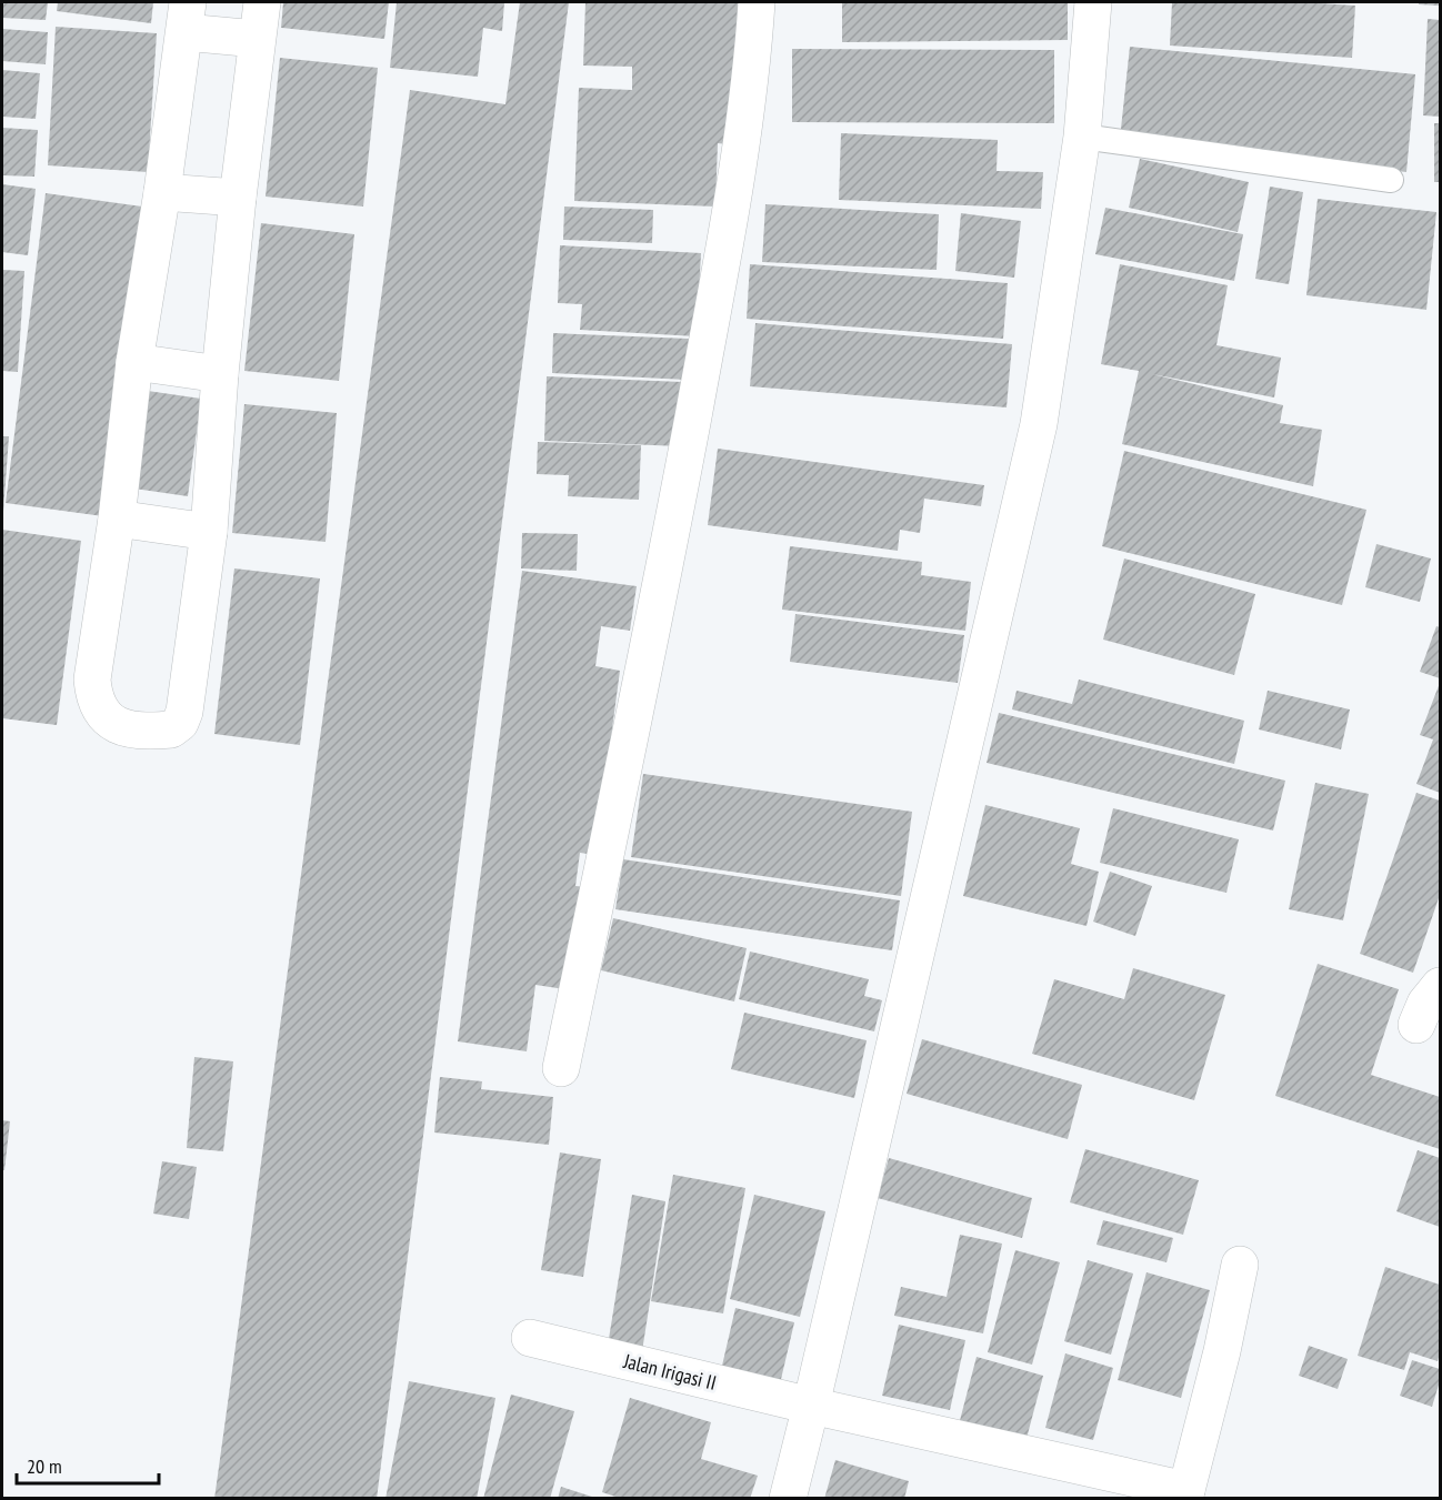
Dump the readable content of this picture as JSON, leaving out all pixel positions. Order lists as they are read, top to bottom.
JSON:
{
  "streets": {
    "street": ["Jalan Irigasi II"]
  },
  "scale_bar": "20 m"
}
